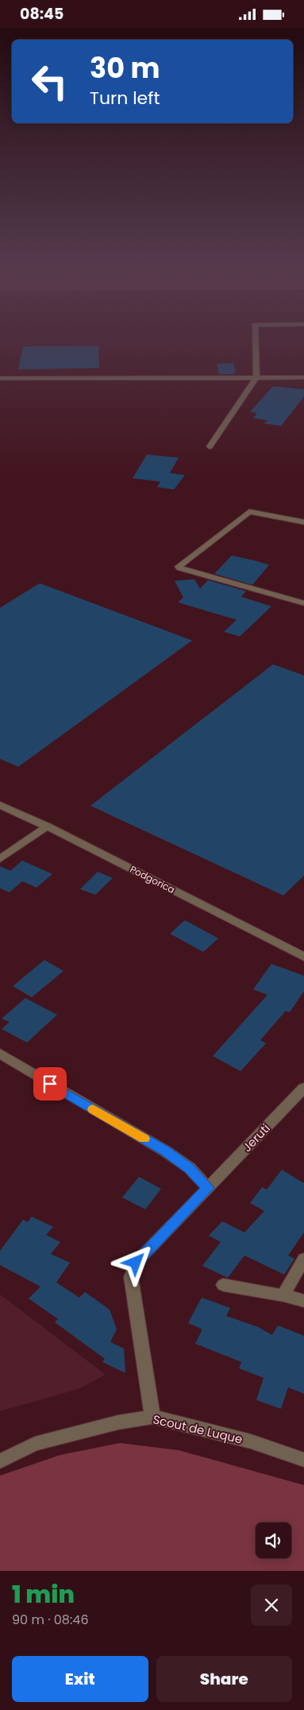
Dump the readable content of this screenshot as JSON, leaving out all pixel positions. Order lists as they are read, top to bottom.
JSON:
{
  "streets": {
    "street": ["Podgorica", "Jeruti", "Scout de Luque"]
  },
  "crossings": [
    ["Jeruti", "Scout de Luque"]
  ],
  "page": {
    "status": "08:45",
    "turn": ["30 m", "Turn left"],
    "heading": ["1 min", "90 m · 08:46"],
    "buttons": ["Exit", "Share"]
  }
}
